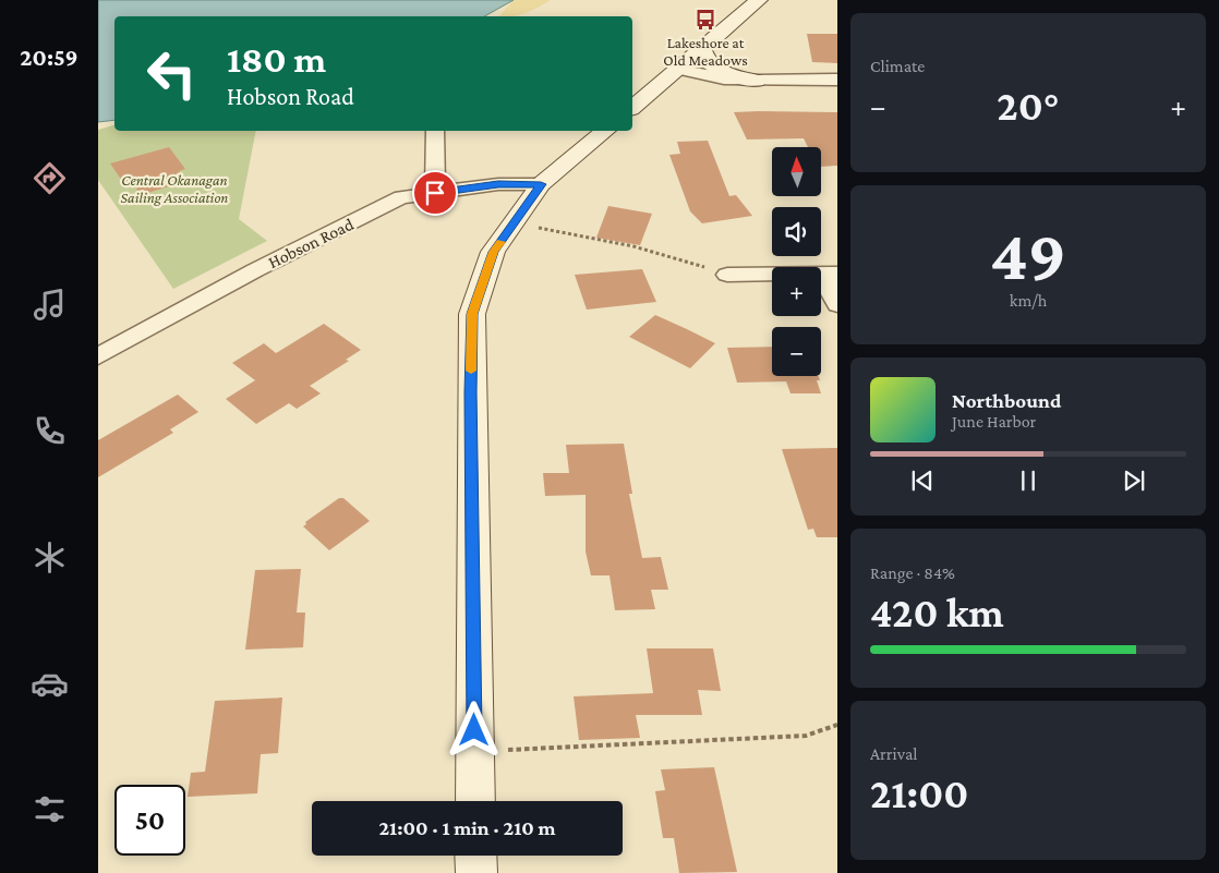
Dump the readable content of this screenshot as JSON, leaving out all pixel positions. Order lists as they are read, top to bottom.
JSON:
{
  "streets": {
    "street": ["Hobson Road"]
  },
  "parks": ["Central Okanagan Sailing Association"],
  "places": {
    "bus stop": ["Lakeshore at Old Meadows"]
  },
  "north": "top",
  "page": {
    "tabs": "20:59",
    "tile": [
      "Climate",
      ["49", "km/h"],
      ["Range · 84%", "420 km"],
      ["Arrival", "21:00"]
    ],
    "turn": ["180 m", "Hobson Road"],
    "heat": ["−", "20°", "+"],
    "map_buttons": ["+", "−"],
    "song": ["Northbound", "June Harbor"],
    "limit": "50",
    "trip": "21:00 · 1 min · 210 m"
  }
}
